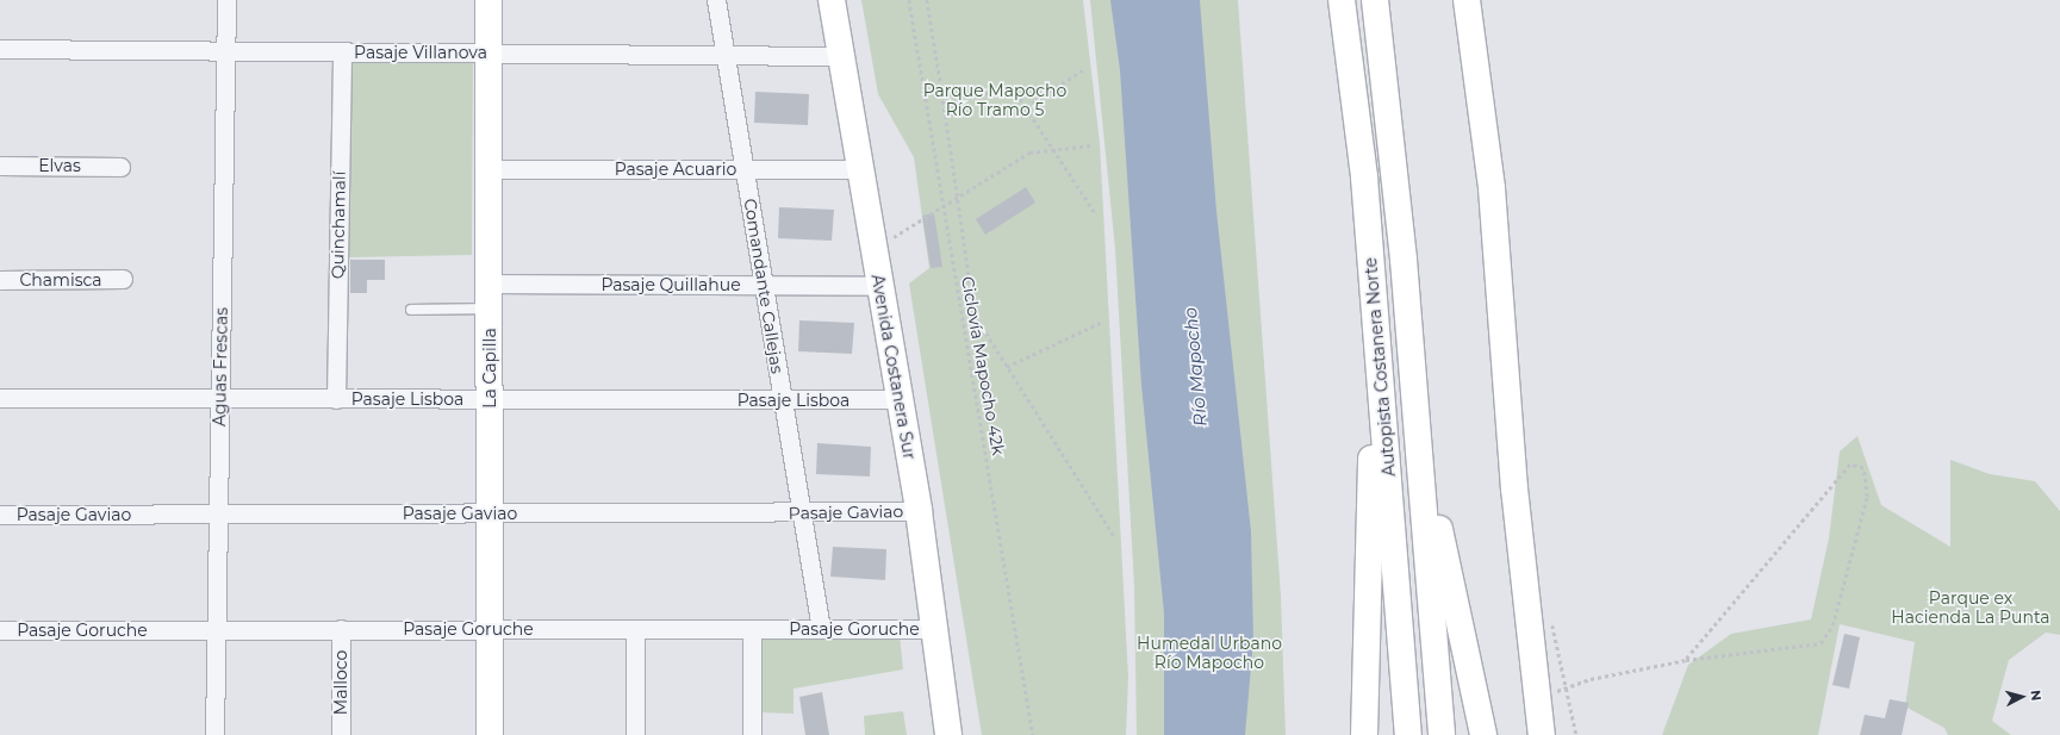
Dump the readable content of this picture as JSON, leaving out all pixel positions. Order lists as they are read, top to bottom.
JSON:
{
  "streets": {
    "main road": ["Avenida Costanera Sur", "Autopista Costanera Norte", "La Capilla"],
    "street": [
      "Pasaje Villanova",
      "Elvas",
      "Pasaje Acuario",
      "Quinchamalí",
      "Chamisca",
      "Pasaje Quillahue",
      "Comandante Callejas",
      "Aguas Frescas",
      "Pasaje Lisboa",
      "Pasaje Gaviao",
      "Pasaje Goruche",
      "Malloco"
    ],
    "path": ["Ciclovía Mapocho 42k"]
  },
  "crossings": [
    ["Pasaje Villanova", "Quinchamalí"],
    ["Pasaje Villanova", "Comandante Callejas"],
    ["Pasaje Villanova", "Aguas Frescas"],
    ["Pasaje Villanova", "Avenida Costanera Sur"],
    ["Pasaje Villanova", "La Capilla"],
    ["Pasaje Acuario", "Comandante Callejas"],
    ["Pasaje Acuario", "Avenida Costanera Sur"],
    ["Pasaje Acuario", "La Capilla"],
    ["Quinchamalí", "Pasaje Lisboa"],
    ["Pasaje Quillahue", "Comandante Callejas"],
    ["Pasaje Quillahue", "Avenida Costanera Sur"],
    ["Pasaje Quillahue", "La Capilla"],
    ["Comandante Callejas", "Pasaje Lisboa"],
    ["Comandante Callejas", "Pasaje Gaviao"],
    ["Comandante Callejas", "Pasaje Goruche"],
    ["Aguas Frescas", "Pasaje Lisboa"],
    ["Aguas Frescas", "Pasaje Gaviao"],
    ["Aguas Frescas", "Pasaje Goruche"],
    ["Avenida Costanera Sur", "Pasaje Lisboa"],
    ["Avenida Costanera Sur", "Pasaje Gaviao"],
    ["Avenida Costanera Sur", "Pasaje Goruche"],
    ["La Capilla", "Pasaje Lisboa"],
    ["La Capilla", "Pasaje Gaviao"],
    ["La Capilla", "Pasaje Goruche"],
    ["Pasaje Goruche", "Malloco"]
  ],
  "water": ["Río Mapocho"],
  "parks": ["Parque Mapocho Río Tramo 5", "Parque ex Hacienda La Punta", "Humedal Urbano Río Mapocho"],
  "north": "right"
}
